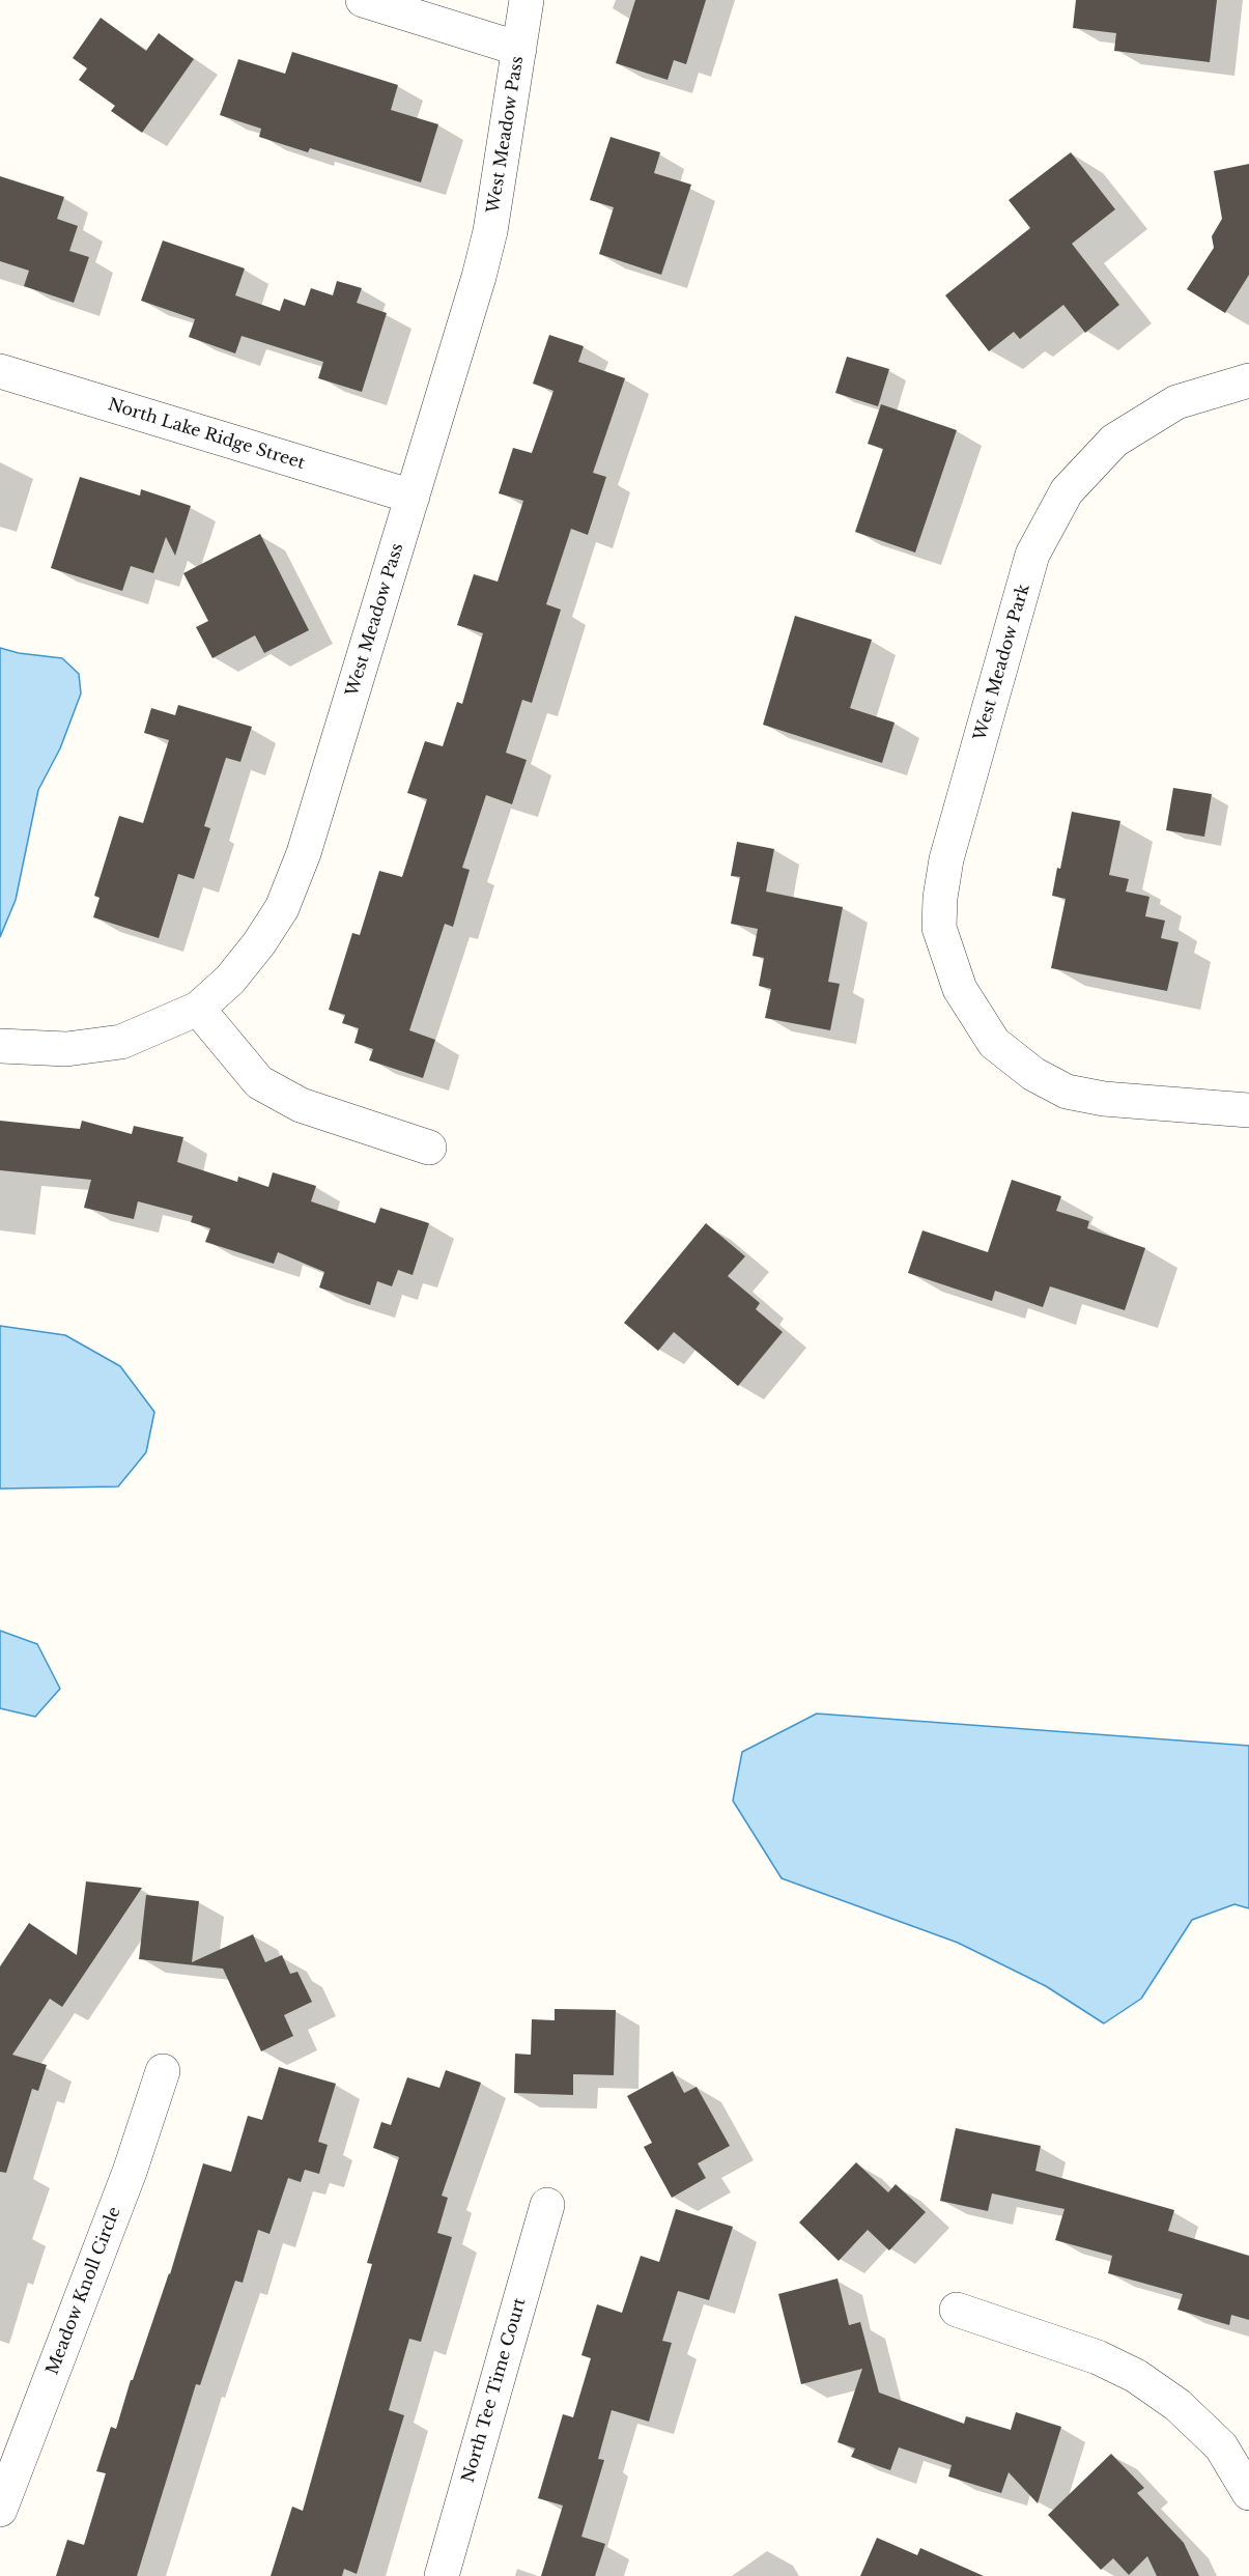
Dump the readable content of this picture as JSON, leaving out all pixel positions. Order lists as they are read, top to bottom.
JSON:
{
  "streets": {
    "street": [
      "West Meadow Pass",
      "North Lake Ridge Street",
      "West Meadow Park",
      "Meadow Knoll Circle",
      "North Tee Time Court"
    ]
  },
  "crossings": [
    ["West Meadow Pass", "North Lake Ridge Street"]
  ]
}
